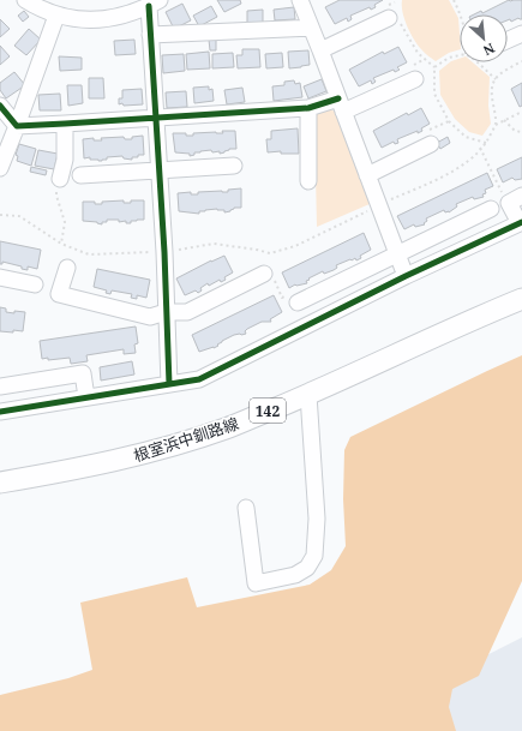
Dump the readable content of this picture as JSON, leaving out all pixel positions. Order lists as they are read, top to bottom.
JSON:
{
  "streets": {
    "main road": ["142", "根室浜中釧路線"]
  },
  "north": "bottom right"
}
